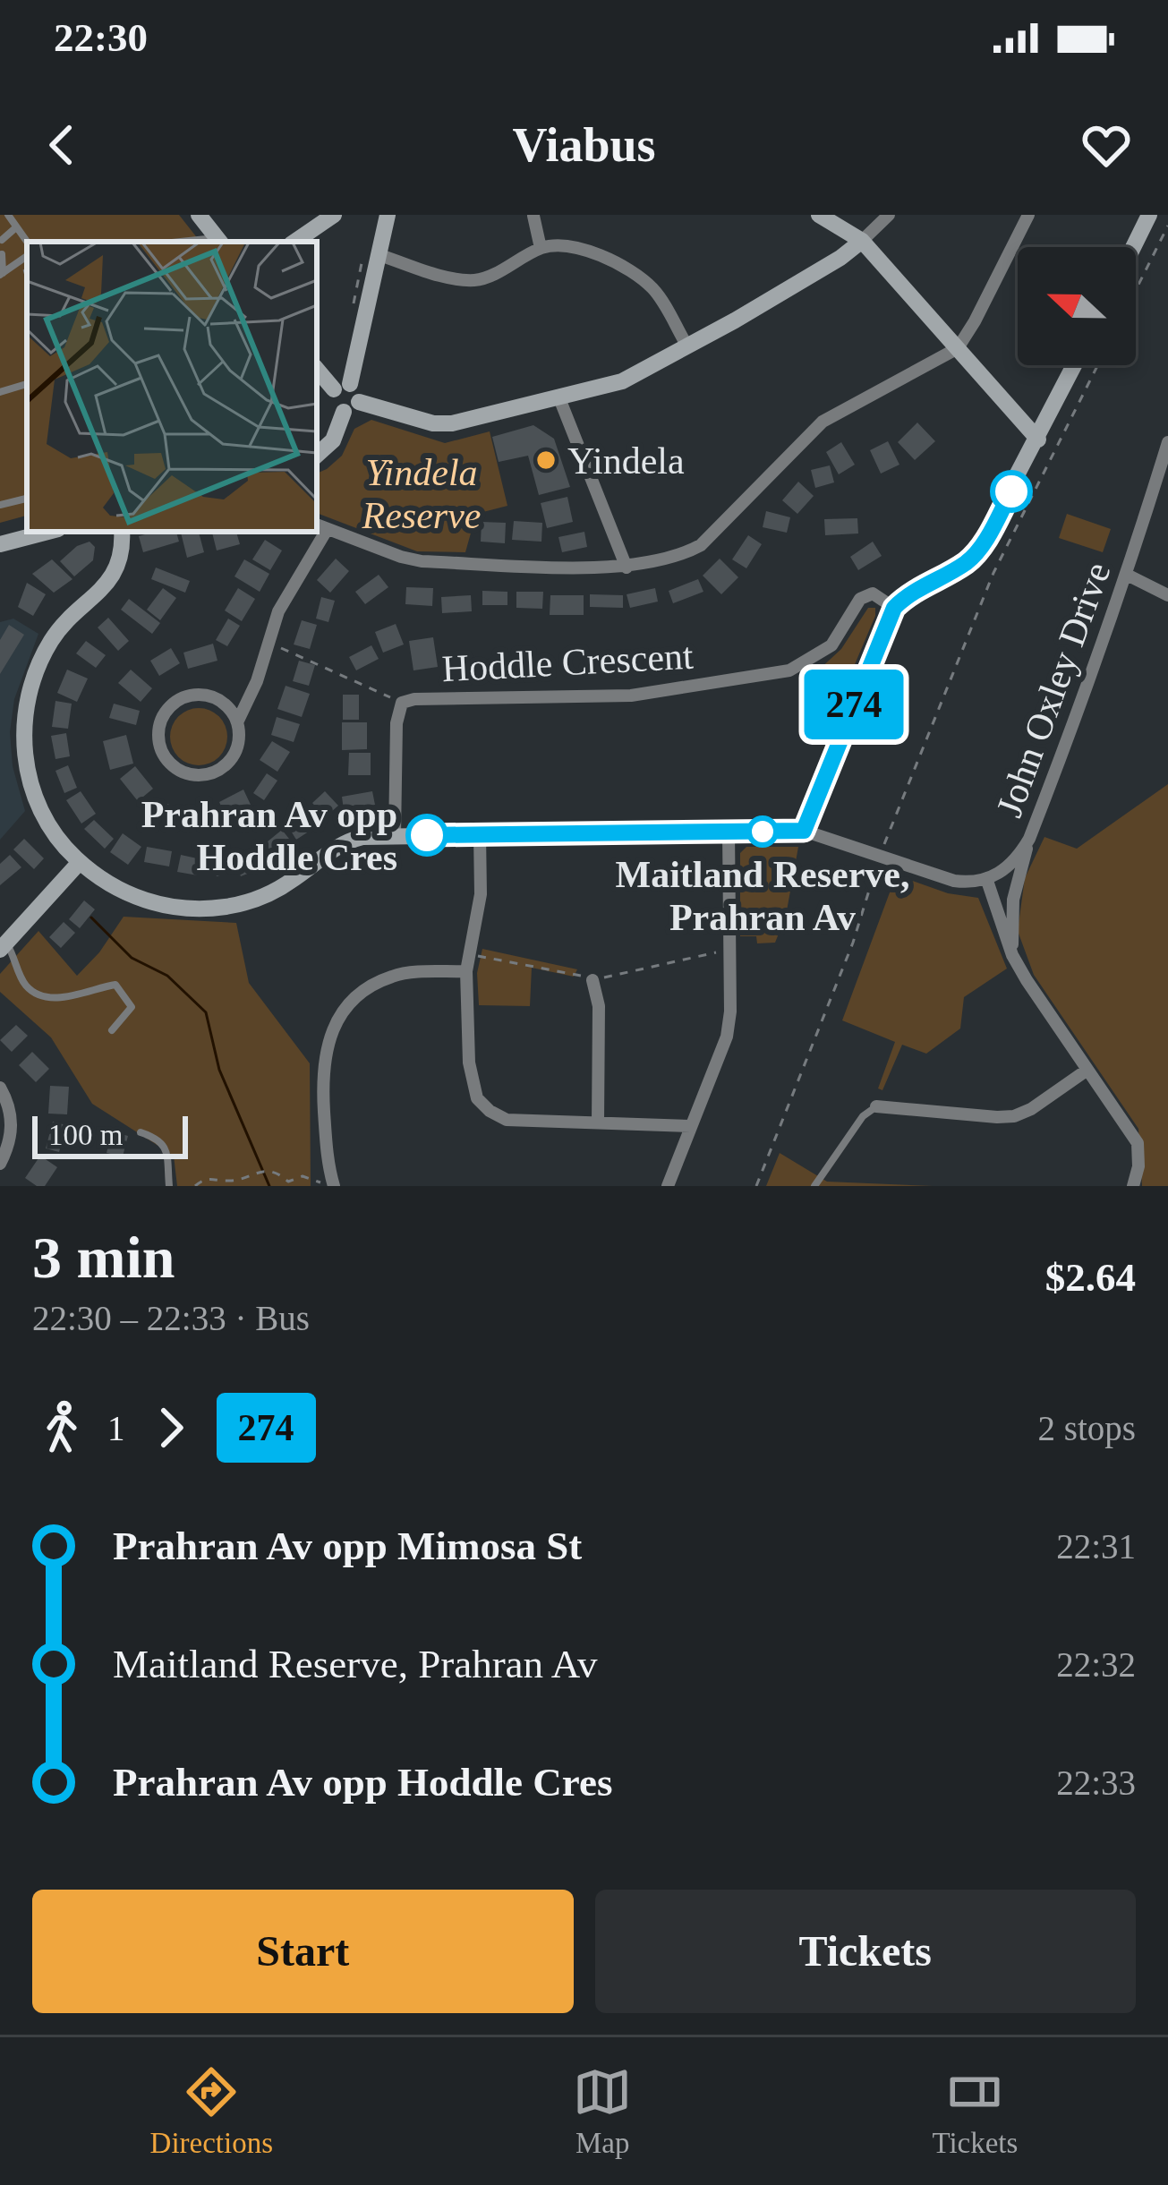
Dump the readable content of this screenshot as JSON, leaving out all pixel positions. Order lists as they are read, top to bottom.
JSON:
{
  "streets": {
    "street": ["Hoddle Crescent", "John Oxley Drive"]
  },
  "parks": ["Yindela Reserve"],
  "places": ["Yindela", "Maitland Reserve, Prahran Av", "Prahran Av opp Hoddle Cres"],
  "lines": ["bus line 274"],
  "scale_bar": "100 m",
  "north": "left",
  "page": {
    "status": "22:30",
    "header": "Viabus",
    "on_map": "274",
    "scale": "100 m",
    "heading": ["3 min", "22:30 – 22:33 · Bus", "$2.64"],
    "legs": ["1", "274", "2 stops"],
    "list": [
      {
        "name": "Prahran Av opp Mimosa St",
        "value": "22:31"
      },
      {
        "name": "Maitland Reserve, Prahran Av",
        "value": "22:32"
      },
      {
        "name": "Prahran Av opp Hoddle Cres",
        "value": "22:33"
      }
    ],
    "buttons": ["Start", "Tickets"],
    "tabs": ["Directions", "Map", "Tickets"]
  }
}
